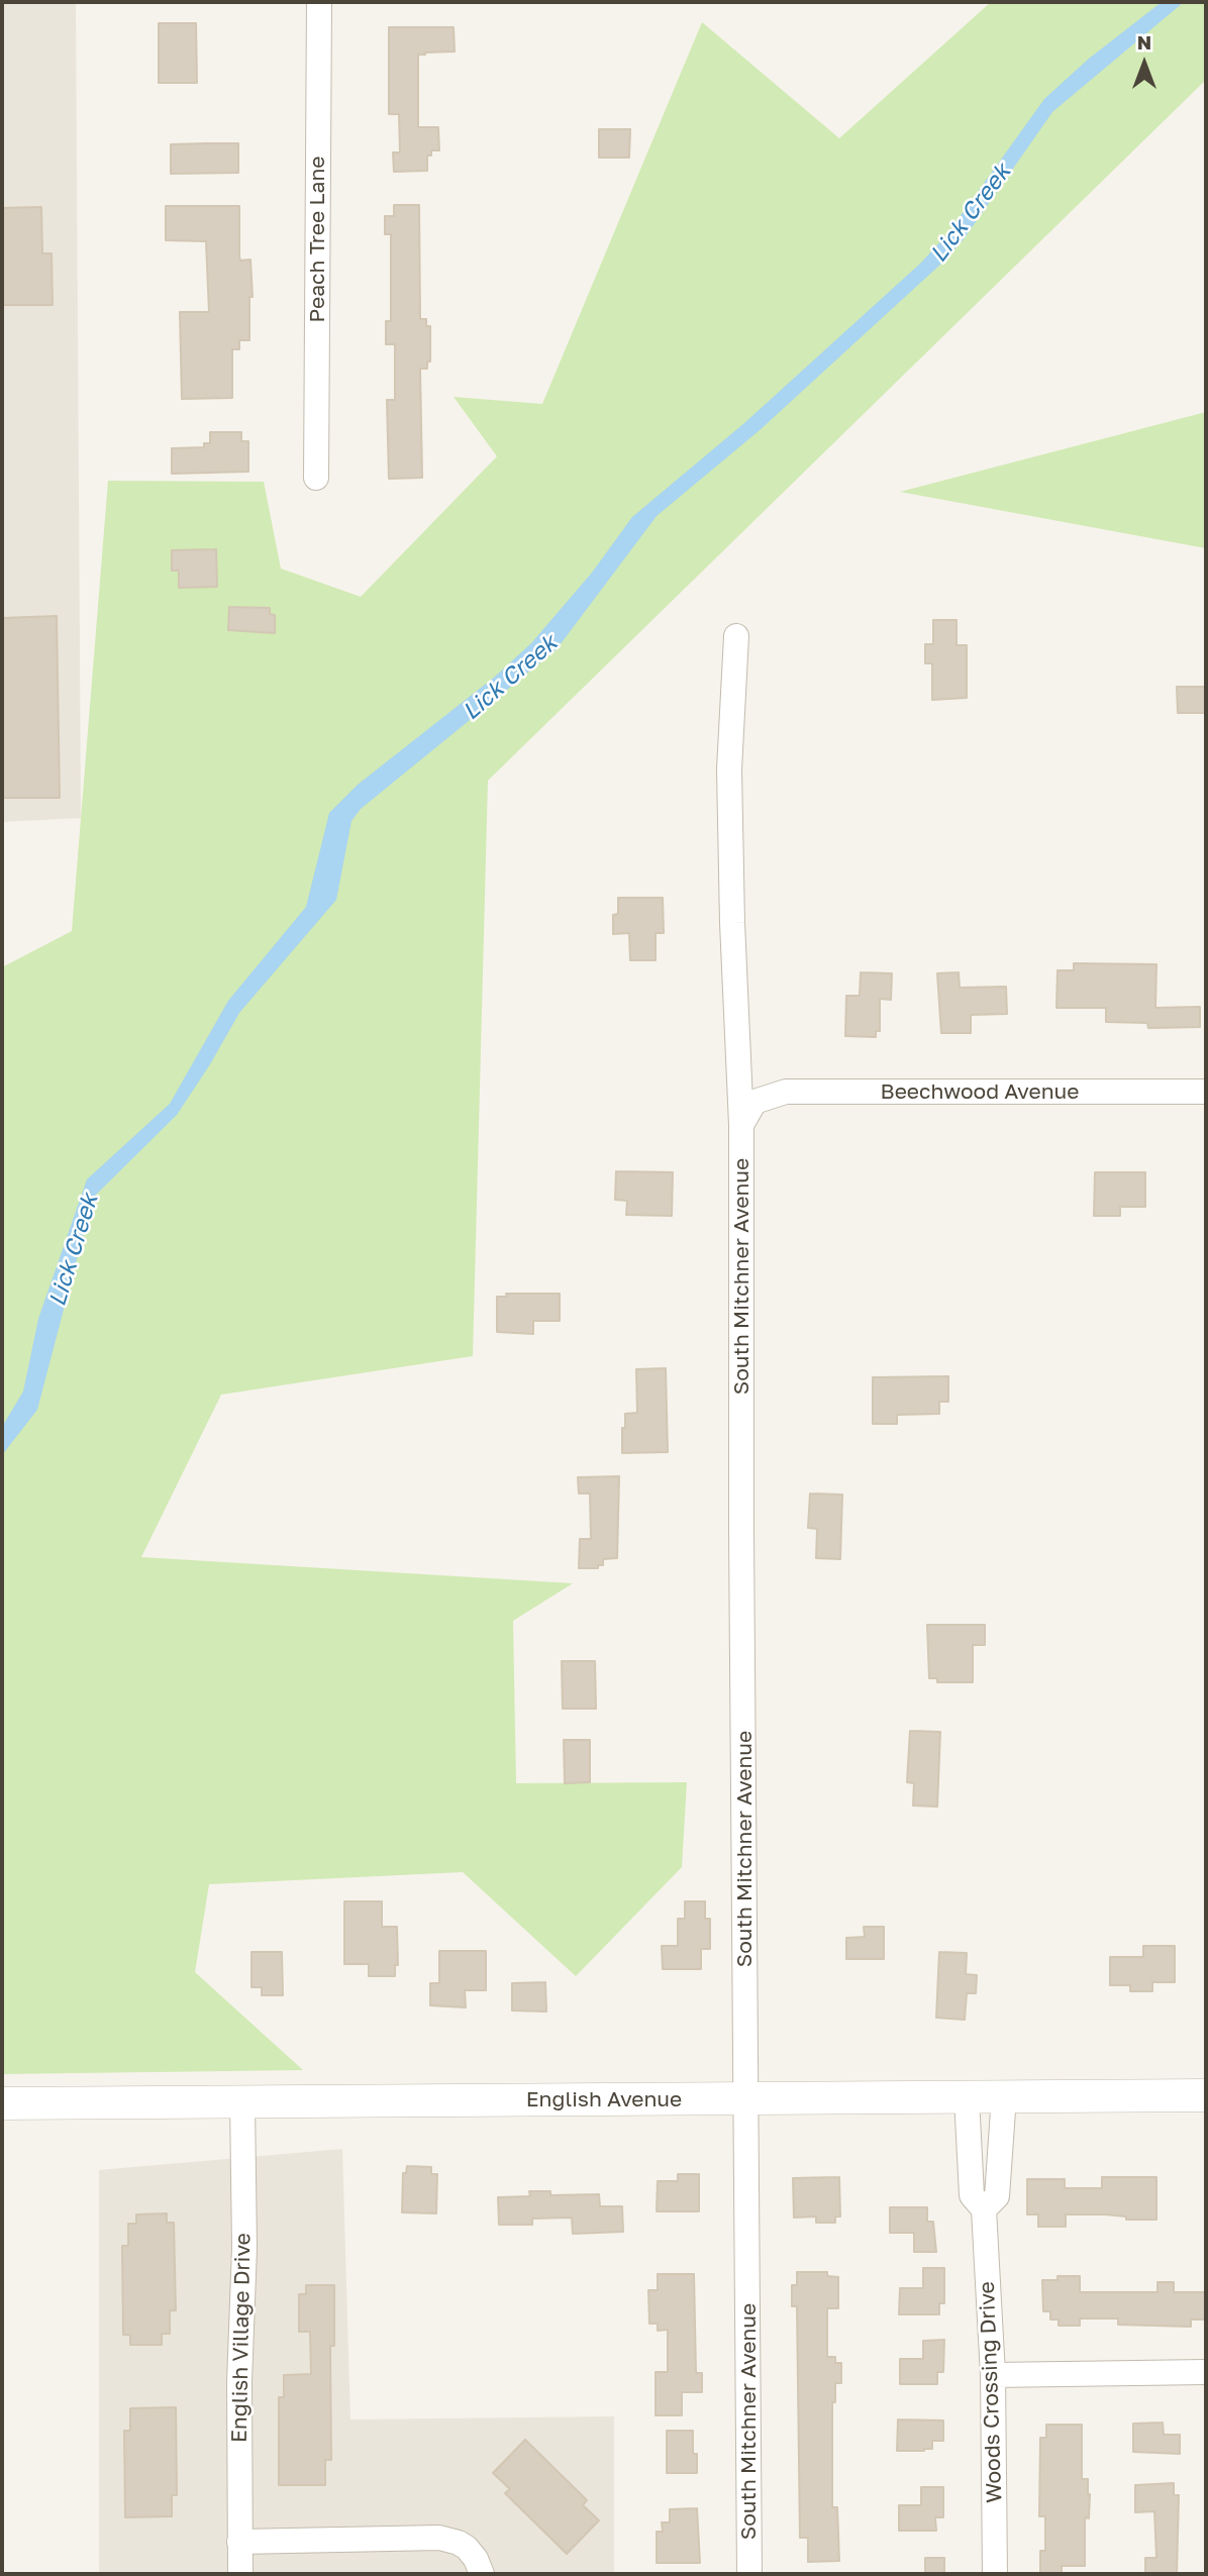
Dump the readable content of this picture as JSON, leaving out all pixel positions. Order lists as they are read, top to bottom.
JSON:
{
  "streets": {
    "street": [
      "Peach Tree Lane",
      "Beechwood Avenue",
      "South Mitchner Avenue",
      "English Avenue",
      "English Village Drive",
      "Woods Crossing Drive"
    ]
  },
  "crossings": [
    ["Beechwood Avenue", "South Mitchner Avenue"],
    ["South Mitchner Avenue", "English Avenue"],
    ["English Avenue", "English Village Drive"],
    ["English Avenue", "Woods Crossing Drive"]
  ],
  "water": ["Lick Creek"],
  "north": "top"
}
